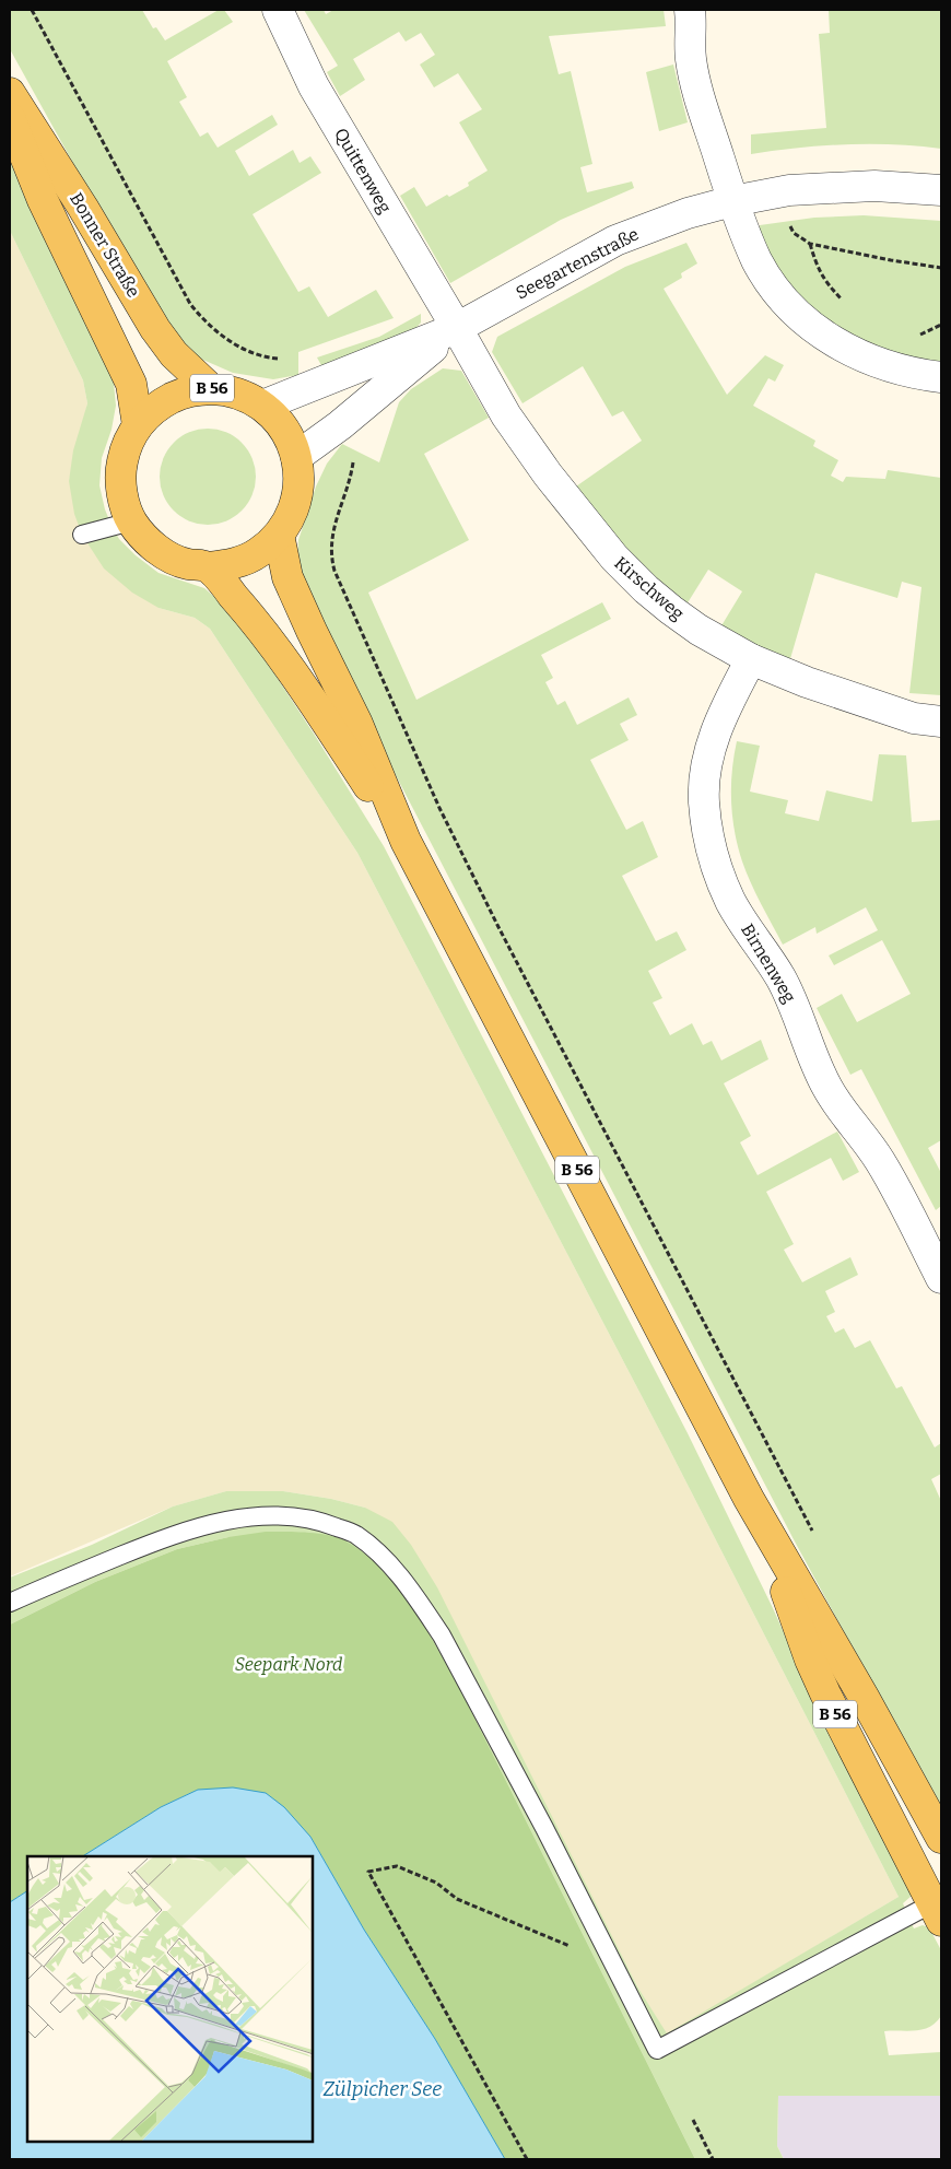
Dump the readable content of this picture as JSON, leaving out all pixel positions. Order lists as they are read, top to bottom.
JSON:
{
  "streets": {
    "main road": ["Bonner Straße", "B 56"],
    "street": [
      "Quittenweg",
      "Seegartenstraße",
      "Kirschweg",
      "Birnenweg"
    ]
  },
  "crossings": [
    ["Quittenweg", "Seegartenstraße"],
    ["Quittenweg", "Kirschweg"],
    ["Bonner Straße", "Seegartenstraße"],
    ["Bonner Straße", "B 56"],
    ["Seegartenstraße", "B 56"],
    ["Seegartenstraße", "Kirschweg"],
    ["Kirschweg", "Birnenweg"]
  ],
  "water": ["Zülpicher See"],
  "parks": ["Seepark Nord"]
}
